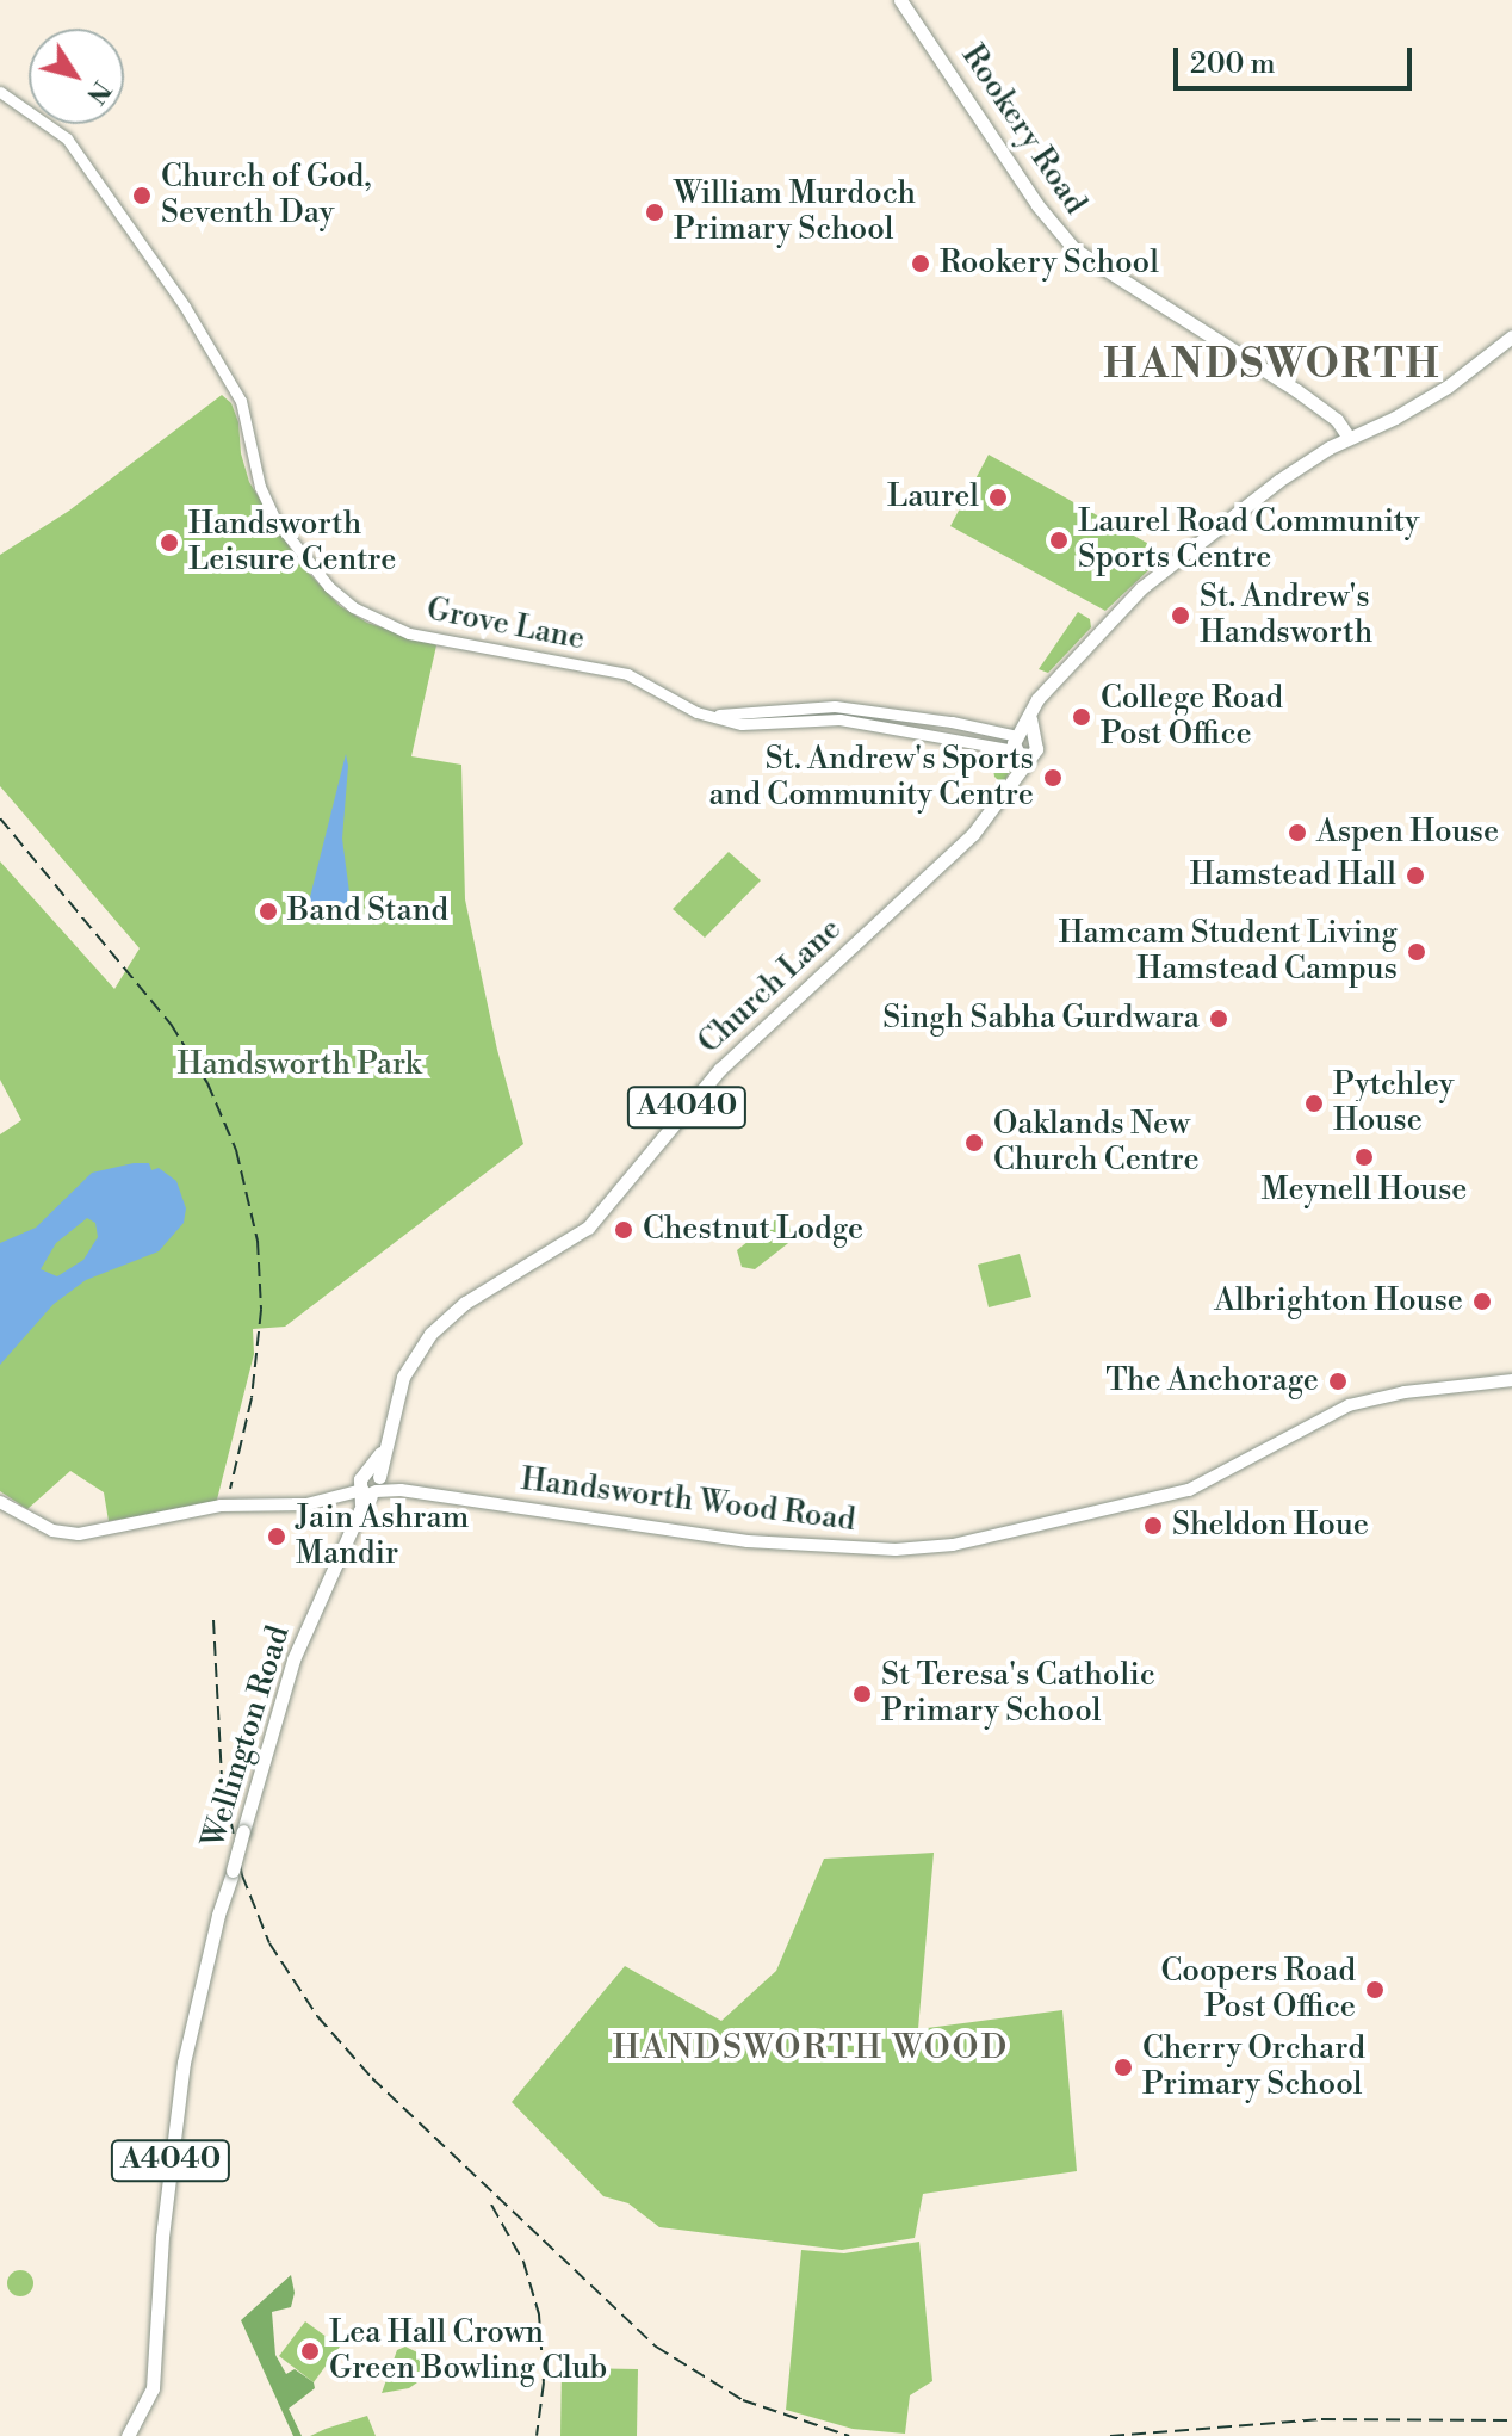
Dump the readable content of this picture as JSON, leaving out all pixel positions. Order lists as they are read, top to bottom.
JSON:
{
  "streets": {
    "main road": [
      "Rookery Road",
      "Church Lane",
      "A4040",
      "Handsworth Wood Road",
      "Wellington Road"
    ],
    "street": ["Grove Lane"]
  },
  "crossings": [
    ["Grove Lane", "Church Lane"],
    ["Church Lane", "Handsworth Wood Road"],
    ["Church Lane", "Wellington Road"],
    ["Handsworth Wood Road", "Wellington Road"]
  ],
  "districts": ["HANDSWORTH", "HANDSWORTH WOOD"],
  "parks": ["Handsworth Park"],
  "places": [
    "Church of God, Seventh Day",
    "William Murdoch Primary School",
    "Rookery School",
    "Laurel",
    "Laurel Road Community Sports Centre",
    "Handsworth Leisure Centre",
    "St. Andrew's Handsworth",
    "College Road Post Office",
    "St. Andrew's Sports and Community Centre",
    "Aspen House",
    "Hamstead Hall",
    "Band Stand",
    "Hamcam Student Living Hamstead Campus",
    "Singh Sabha Gurdwara",
    "Pytchley House",
    "Oaklands New Church Centre",
    "Meynell House",
    "Chestnut Lodge",
    "Albrighton House",
    "The Anchorage",
    "Sheldon Houe",
    "Jain Ashram Mandir",
    "St Teresa's Catholic Primary School",
    "Coopers Road Post Office",
    "Cherry Orchard Primary School",
    "Lea Hall Crown Green Bowling Club"
  ],
  "scale_bar": "200 m",
  "north": "bottom right"
}
